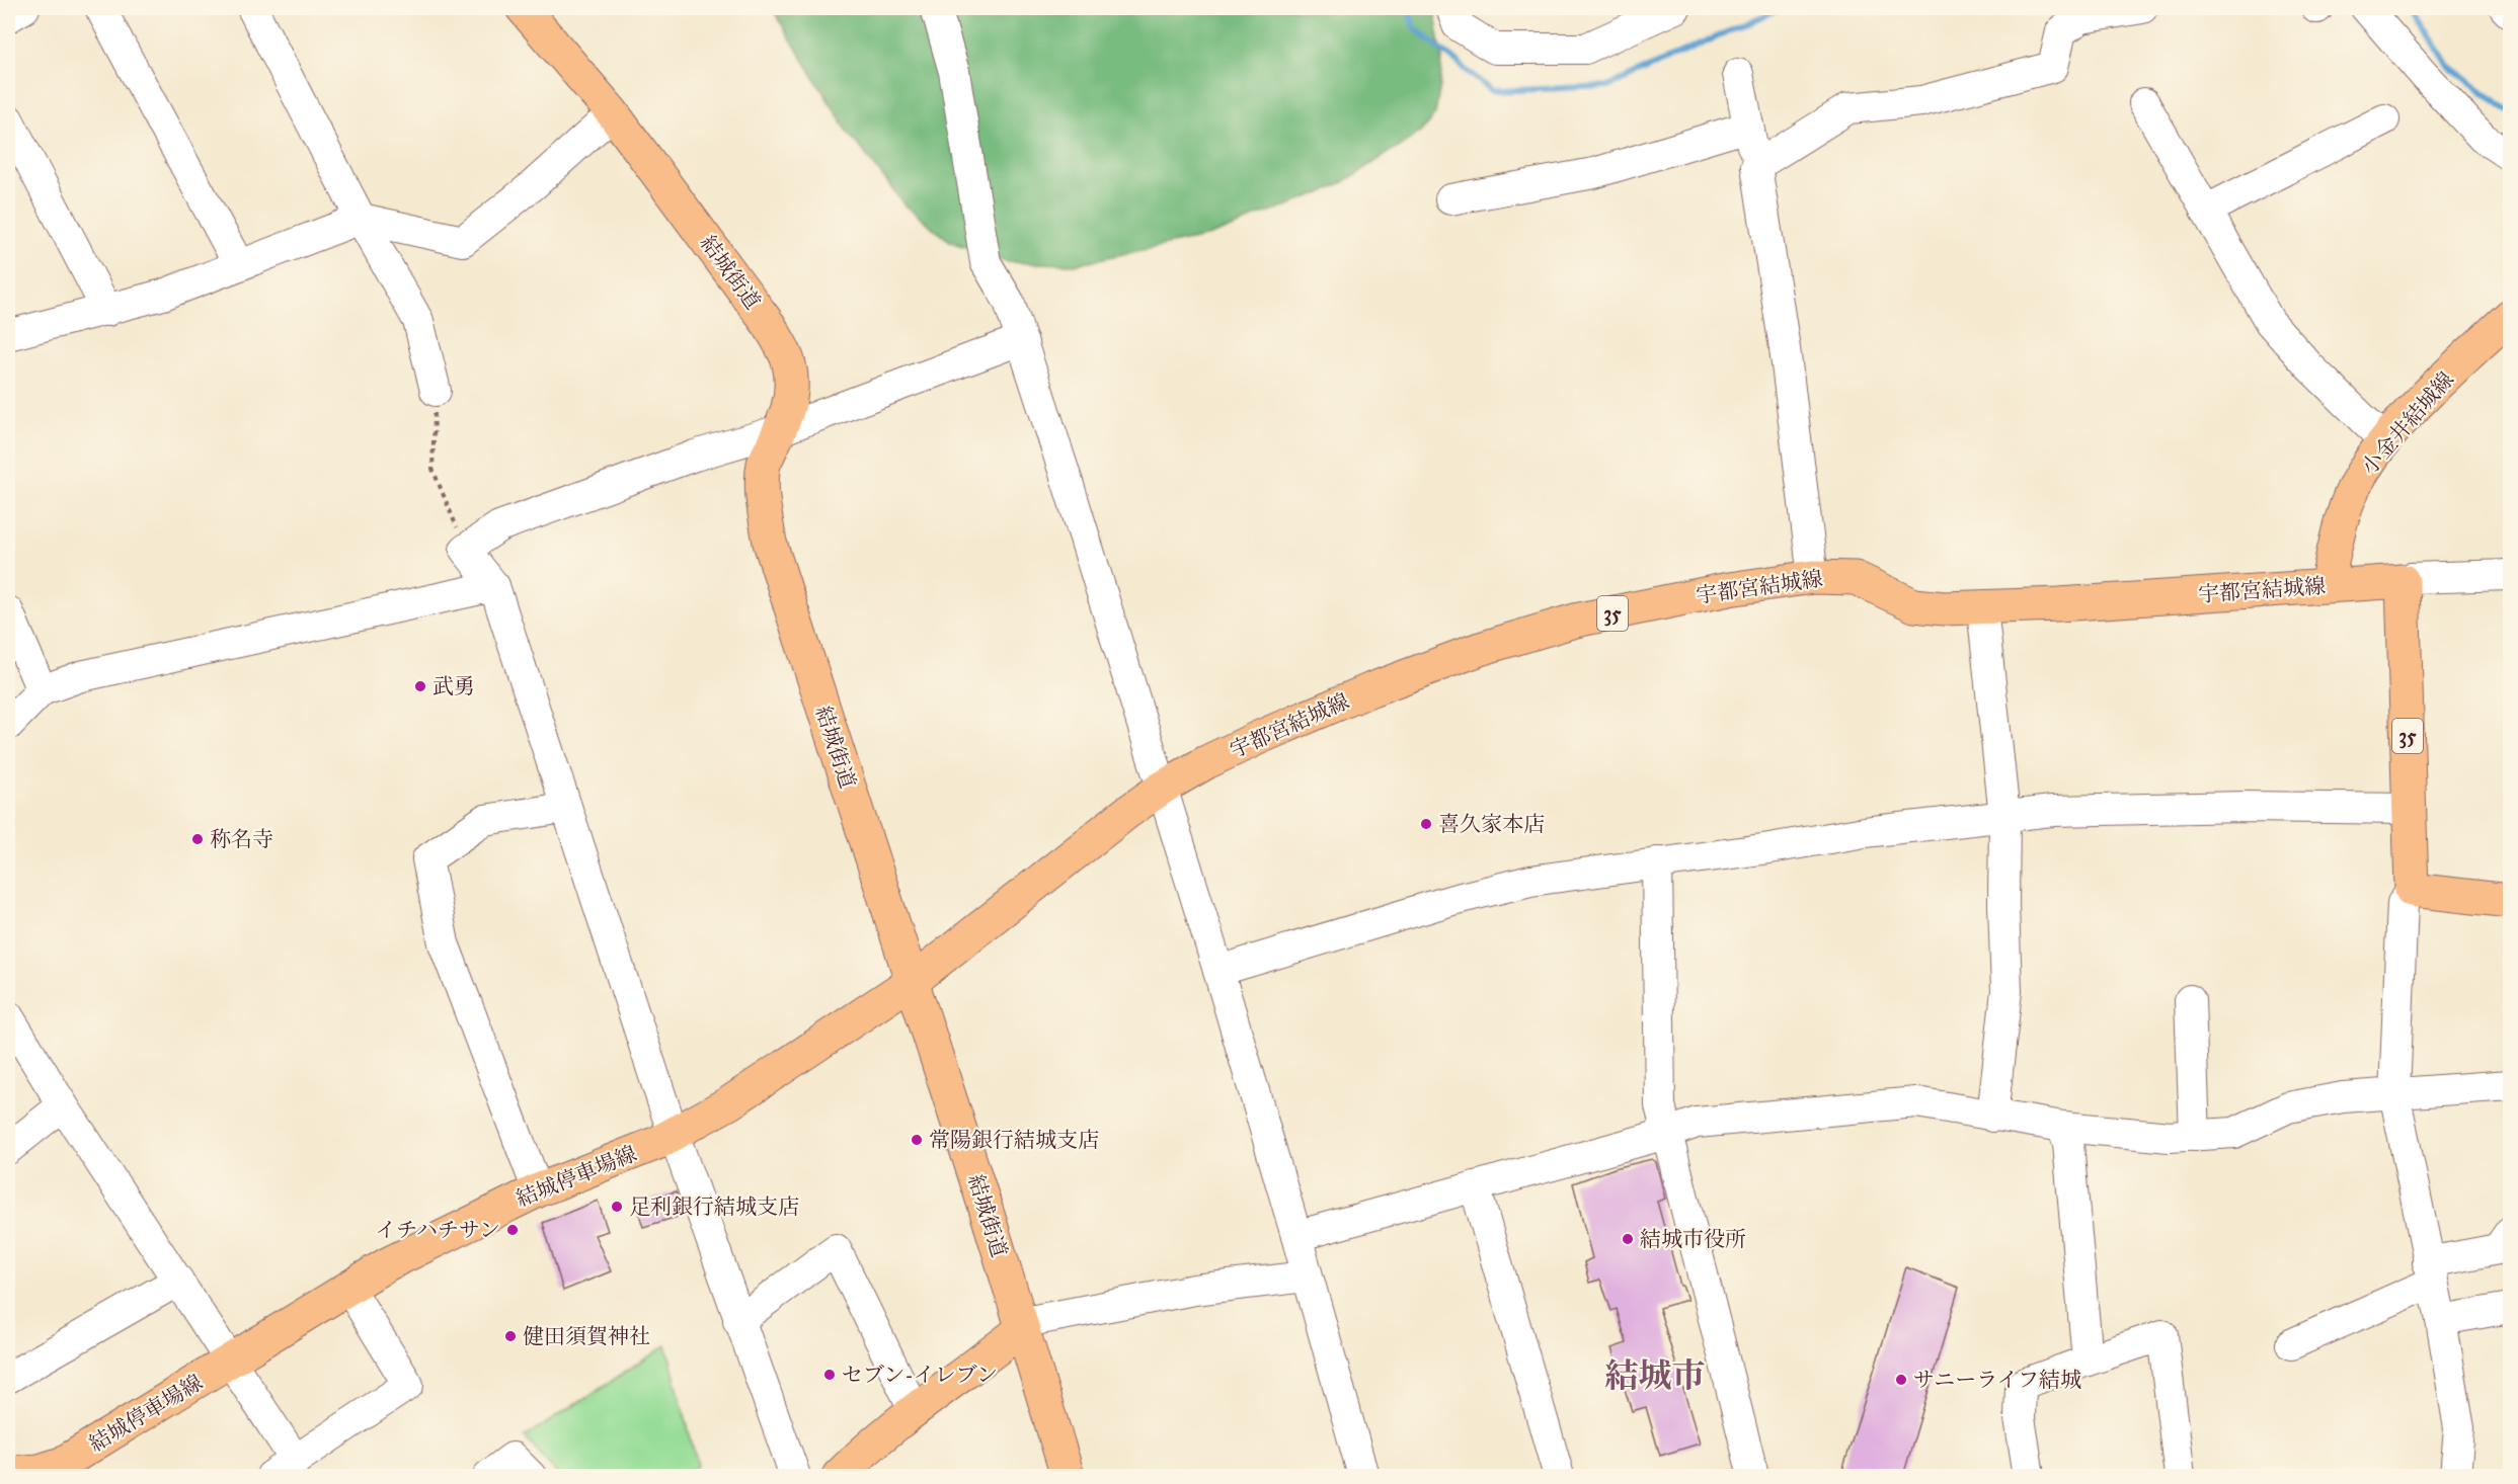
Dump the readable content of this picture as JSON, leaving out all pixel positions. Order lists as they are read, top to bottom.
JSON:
{
  "streets": {
    "main road": [
      "結城街道",
      "小金井結城線",
      "宇都宮結城線",
      "35",
      "結城停車場線"
    ]
  },
  "crossings": [
    ["結城街道", "宇都宮結城線"],
    ["結城街道", "結城停車場線"],
    ["小金井結城線", "宇都宮結城線"],
    ["宇都宮結城線", "35"],
    ["宇都宮結城線", "結城停車場線"]
  ],
  "districts": ["結城市"],
  "places": [
    "武勇",
    "喜久家本店",
    "称名寺",
    "常陽銀行結城支店",
    "足利銀行結城支店",
    "イチハチサン",
    "結城市役所",
    "健田須賀神社",
    "セブン-イレブン",
    "サニーライフ結城"
  ]
}
